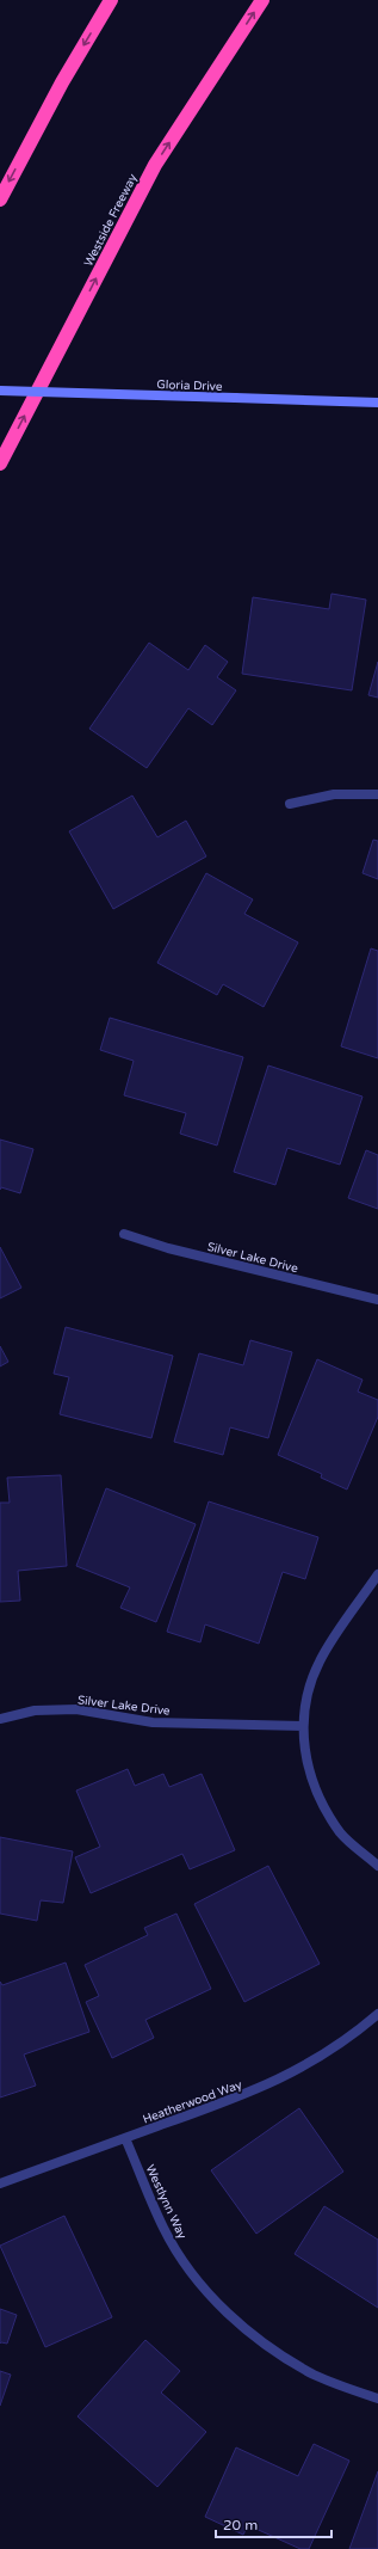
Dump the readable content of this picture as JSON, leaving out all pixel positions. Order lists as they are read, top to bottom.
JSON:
{
  "streets": {
    "highway": ["Westside Freeway"],
    "street": [
      "Gloria Drive",
      "Silver Lake Drive",
      "Heatherwood Way",
      "Westlynn Way"
    ]
  },
  "crossings": [
    ["Heatherwood Way", "Westlynn Way"]
  ],
  "scale_bar": "20 m"
}
